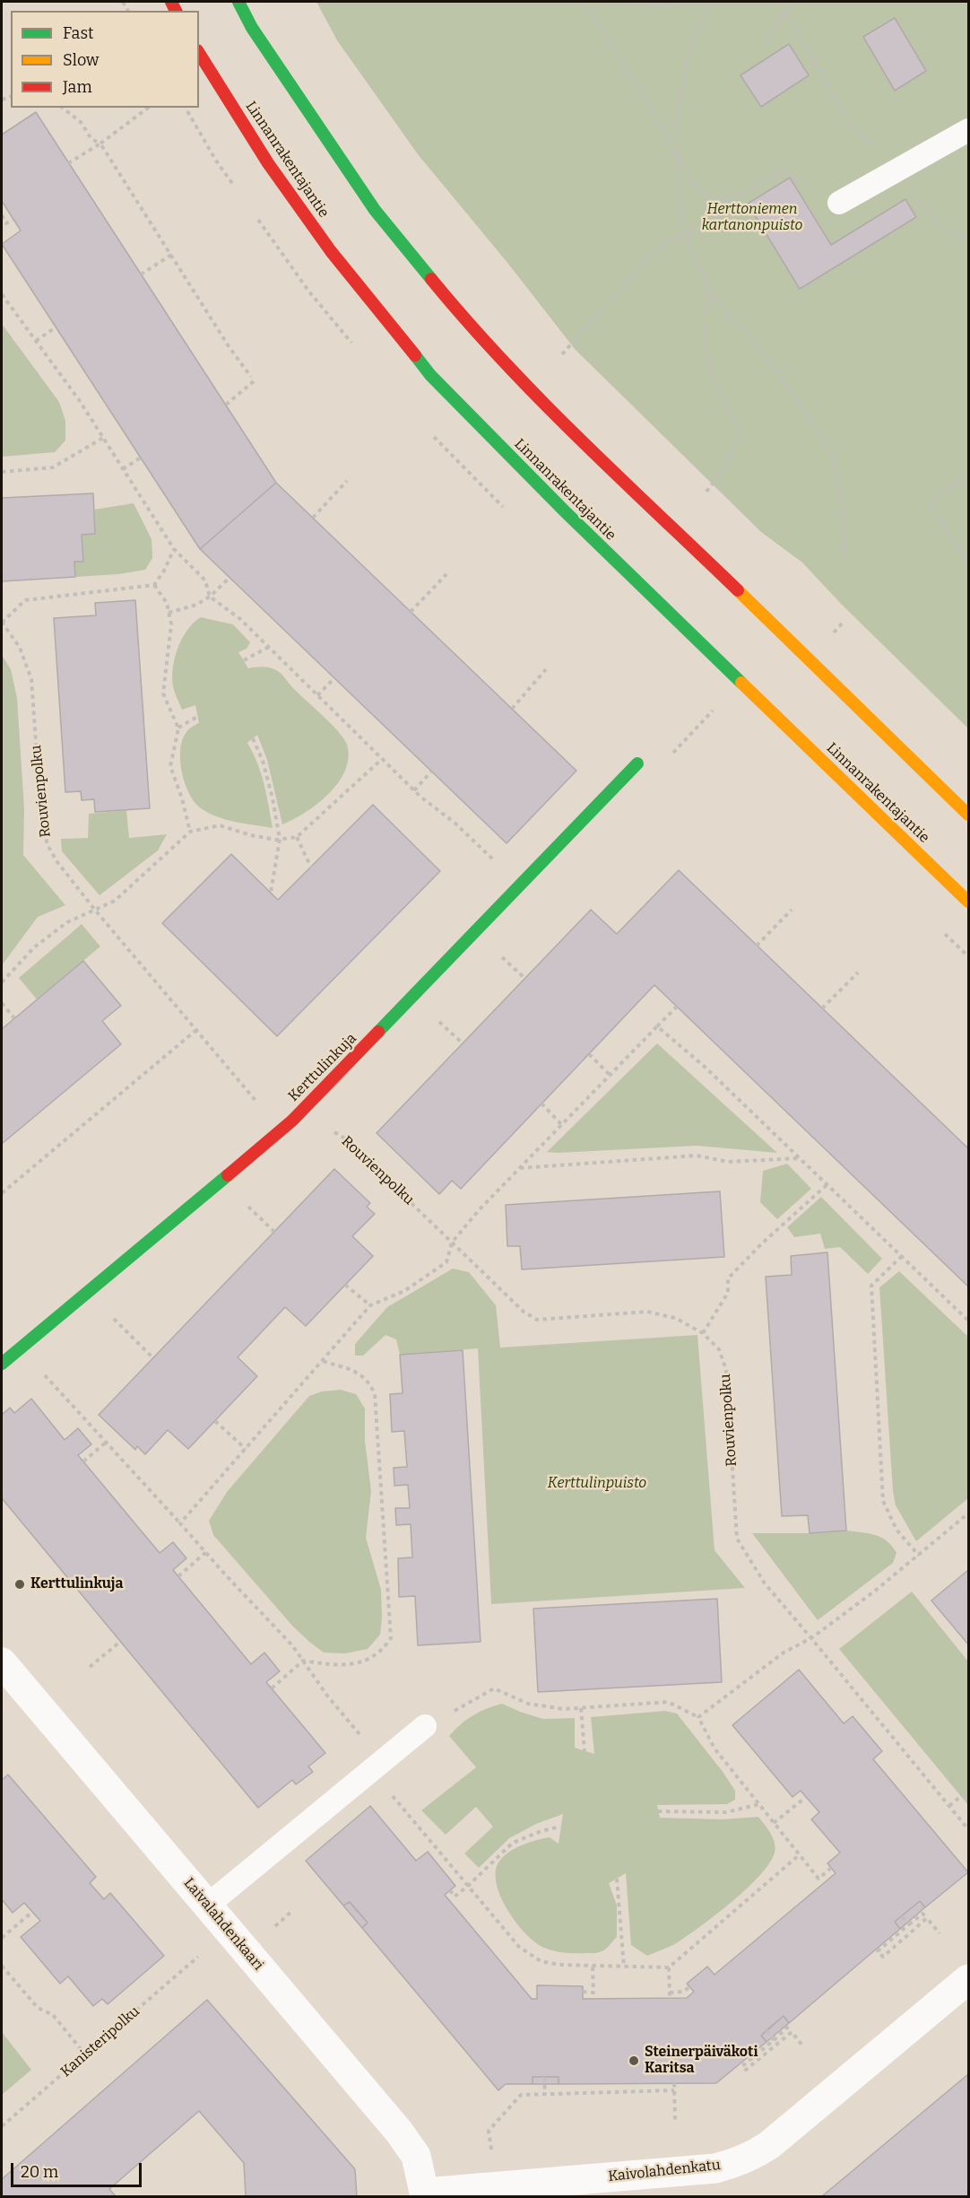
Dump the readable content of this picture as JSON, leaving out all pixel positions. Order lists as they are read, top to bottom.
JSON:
{
  "streets": {
    "main road": ["Linnanrakentajantie", "Kerttulinkuja"],
    "street": ["Laivalahdenkaari", "Kaivolahdenkatu"],
    "path": ["Rouvienpolku", "Kanisteripolku"]
  },
  "crossings": [
    ["Laivalahdenkaari", "Kaivolahdenkatu"]
  ],
  "parks": ["Herttoniemen kartanonpuisto", "Kerttulinpuisto"],
  "places": ["Kerttulinkuja", "Steinerpäiväkoti Karitsa"],
  "legend": ["Fast", "Slow", "Jam"],
  "scale_bar": "20 m"
}
